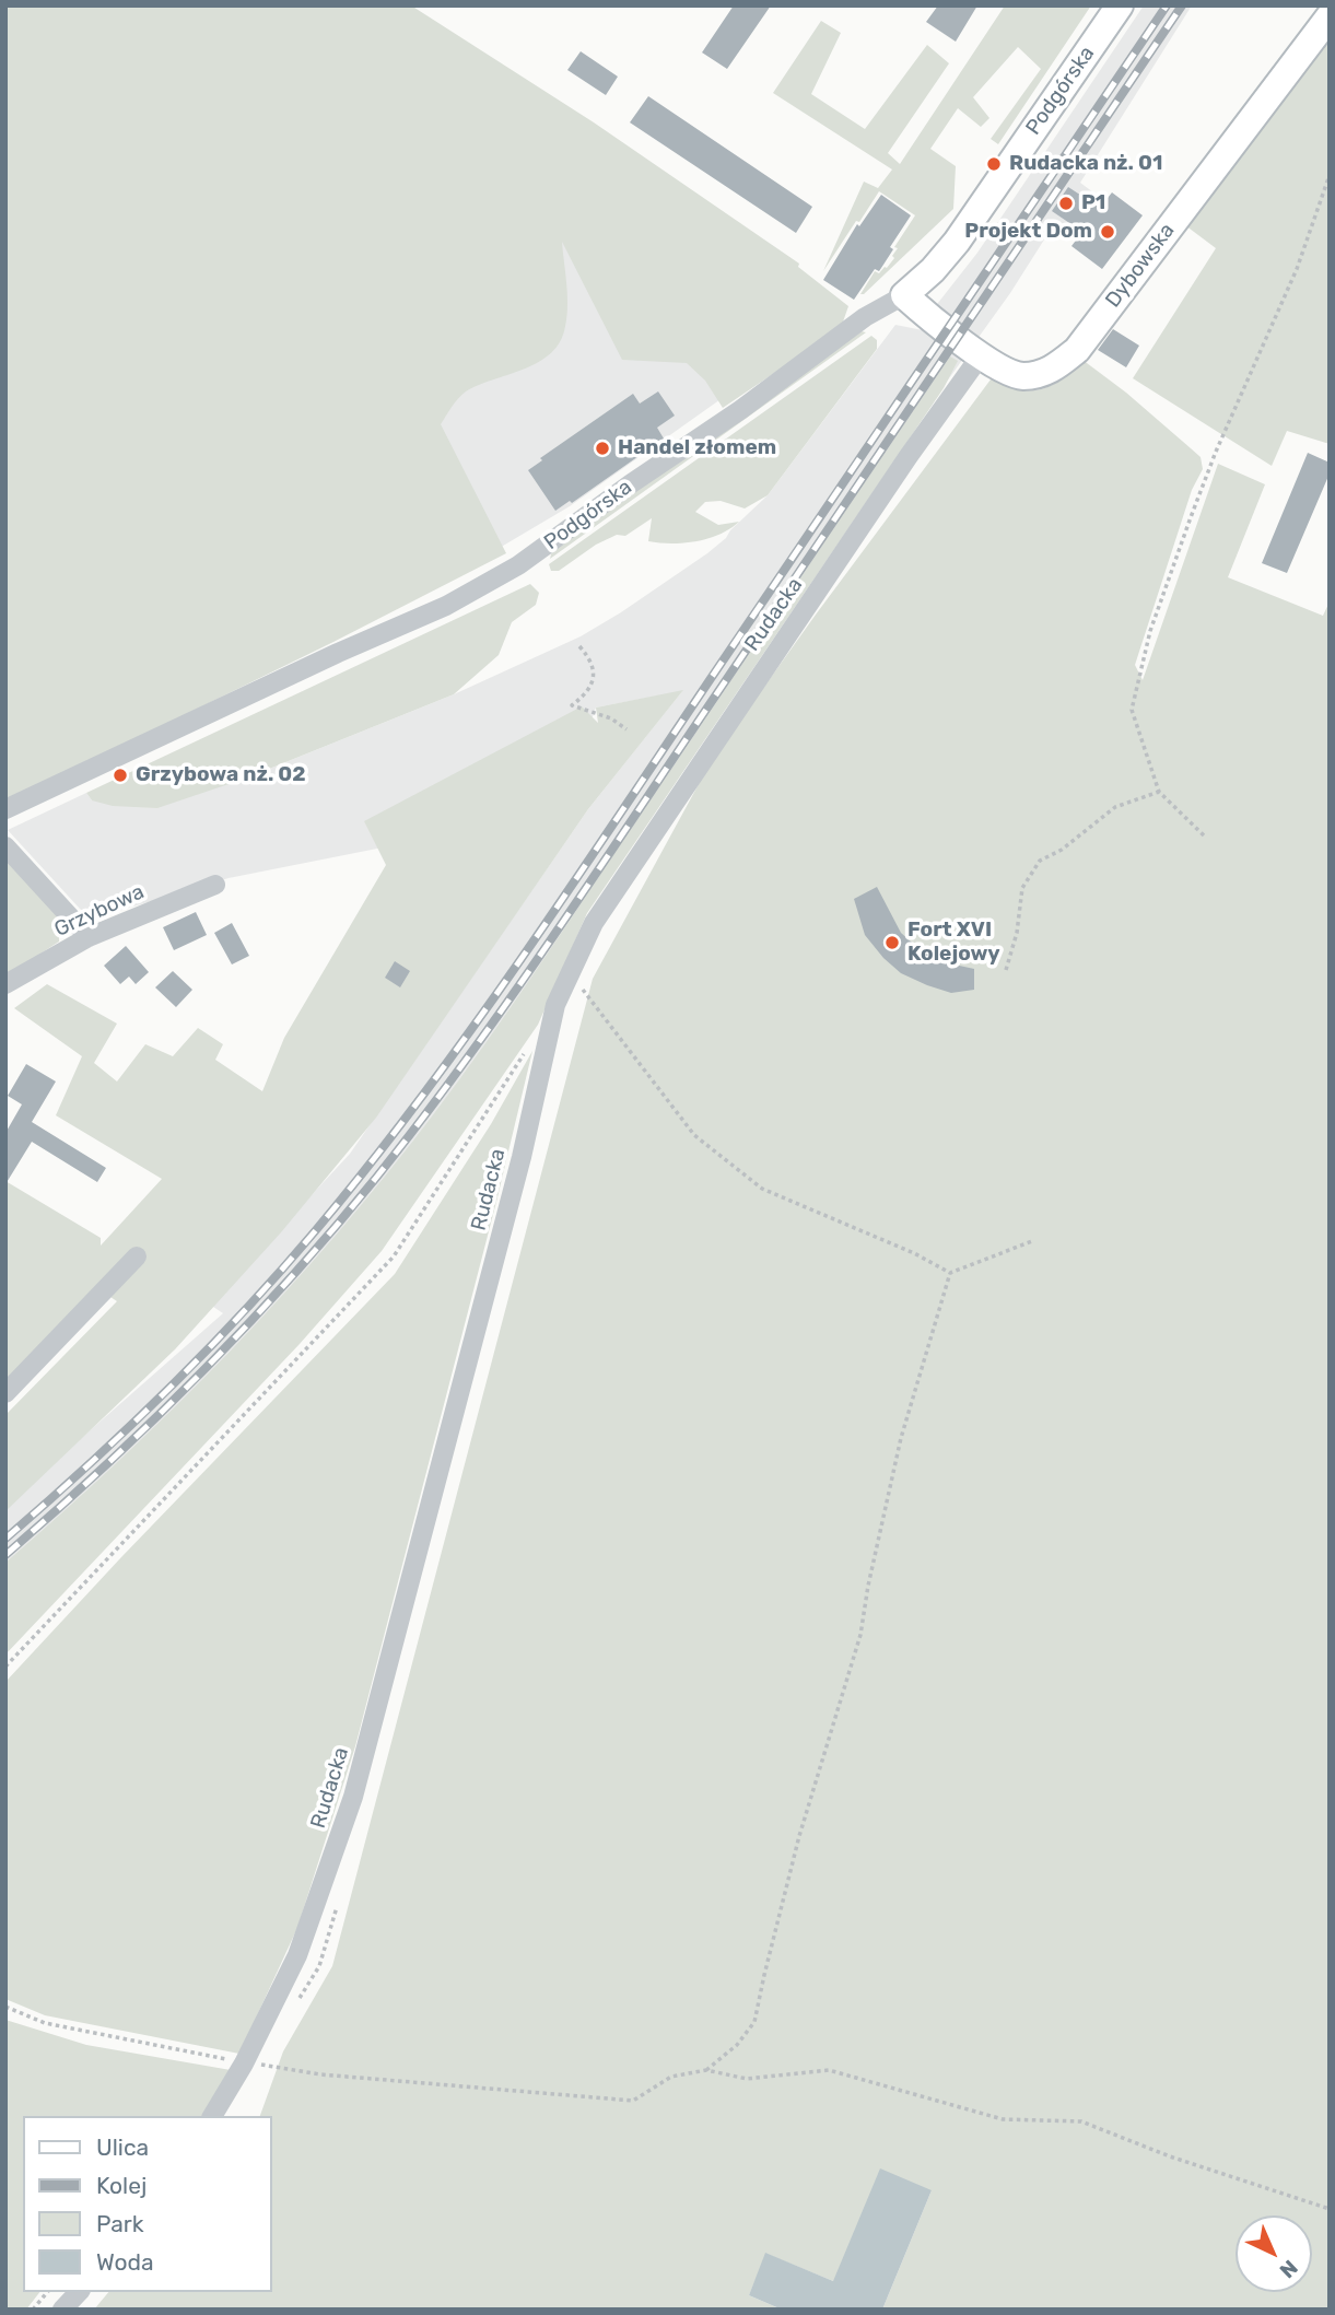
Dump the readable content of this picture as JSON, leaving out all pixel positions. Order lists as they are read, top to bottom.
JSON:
{
  "streets": {
    "street": [
      "Podgórska",
      "Dybowska",
      "Rudacka",
      "Grzybowa"
    ]
  },
  "crossings": [
    ["Podgórska", "Dybowska"],
    ["Dybowska", "Rudacka"]
  ],
  "places": [
    "Rudacka nż. 01",
    "P1",
    "Projekt Dom",
    "Handel złomem",
    "Grzybowa nż. 02",
    "Fort XVI Kolejowy"
  ],
  "legend": [
    "Ulica",
    "Kolej",
    "Park",
    "Woda"
  ],
  "north": "bottom right"
}
